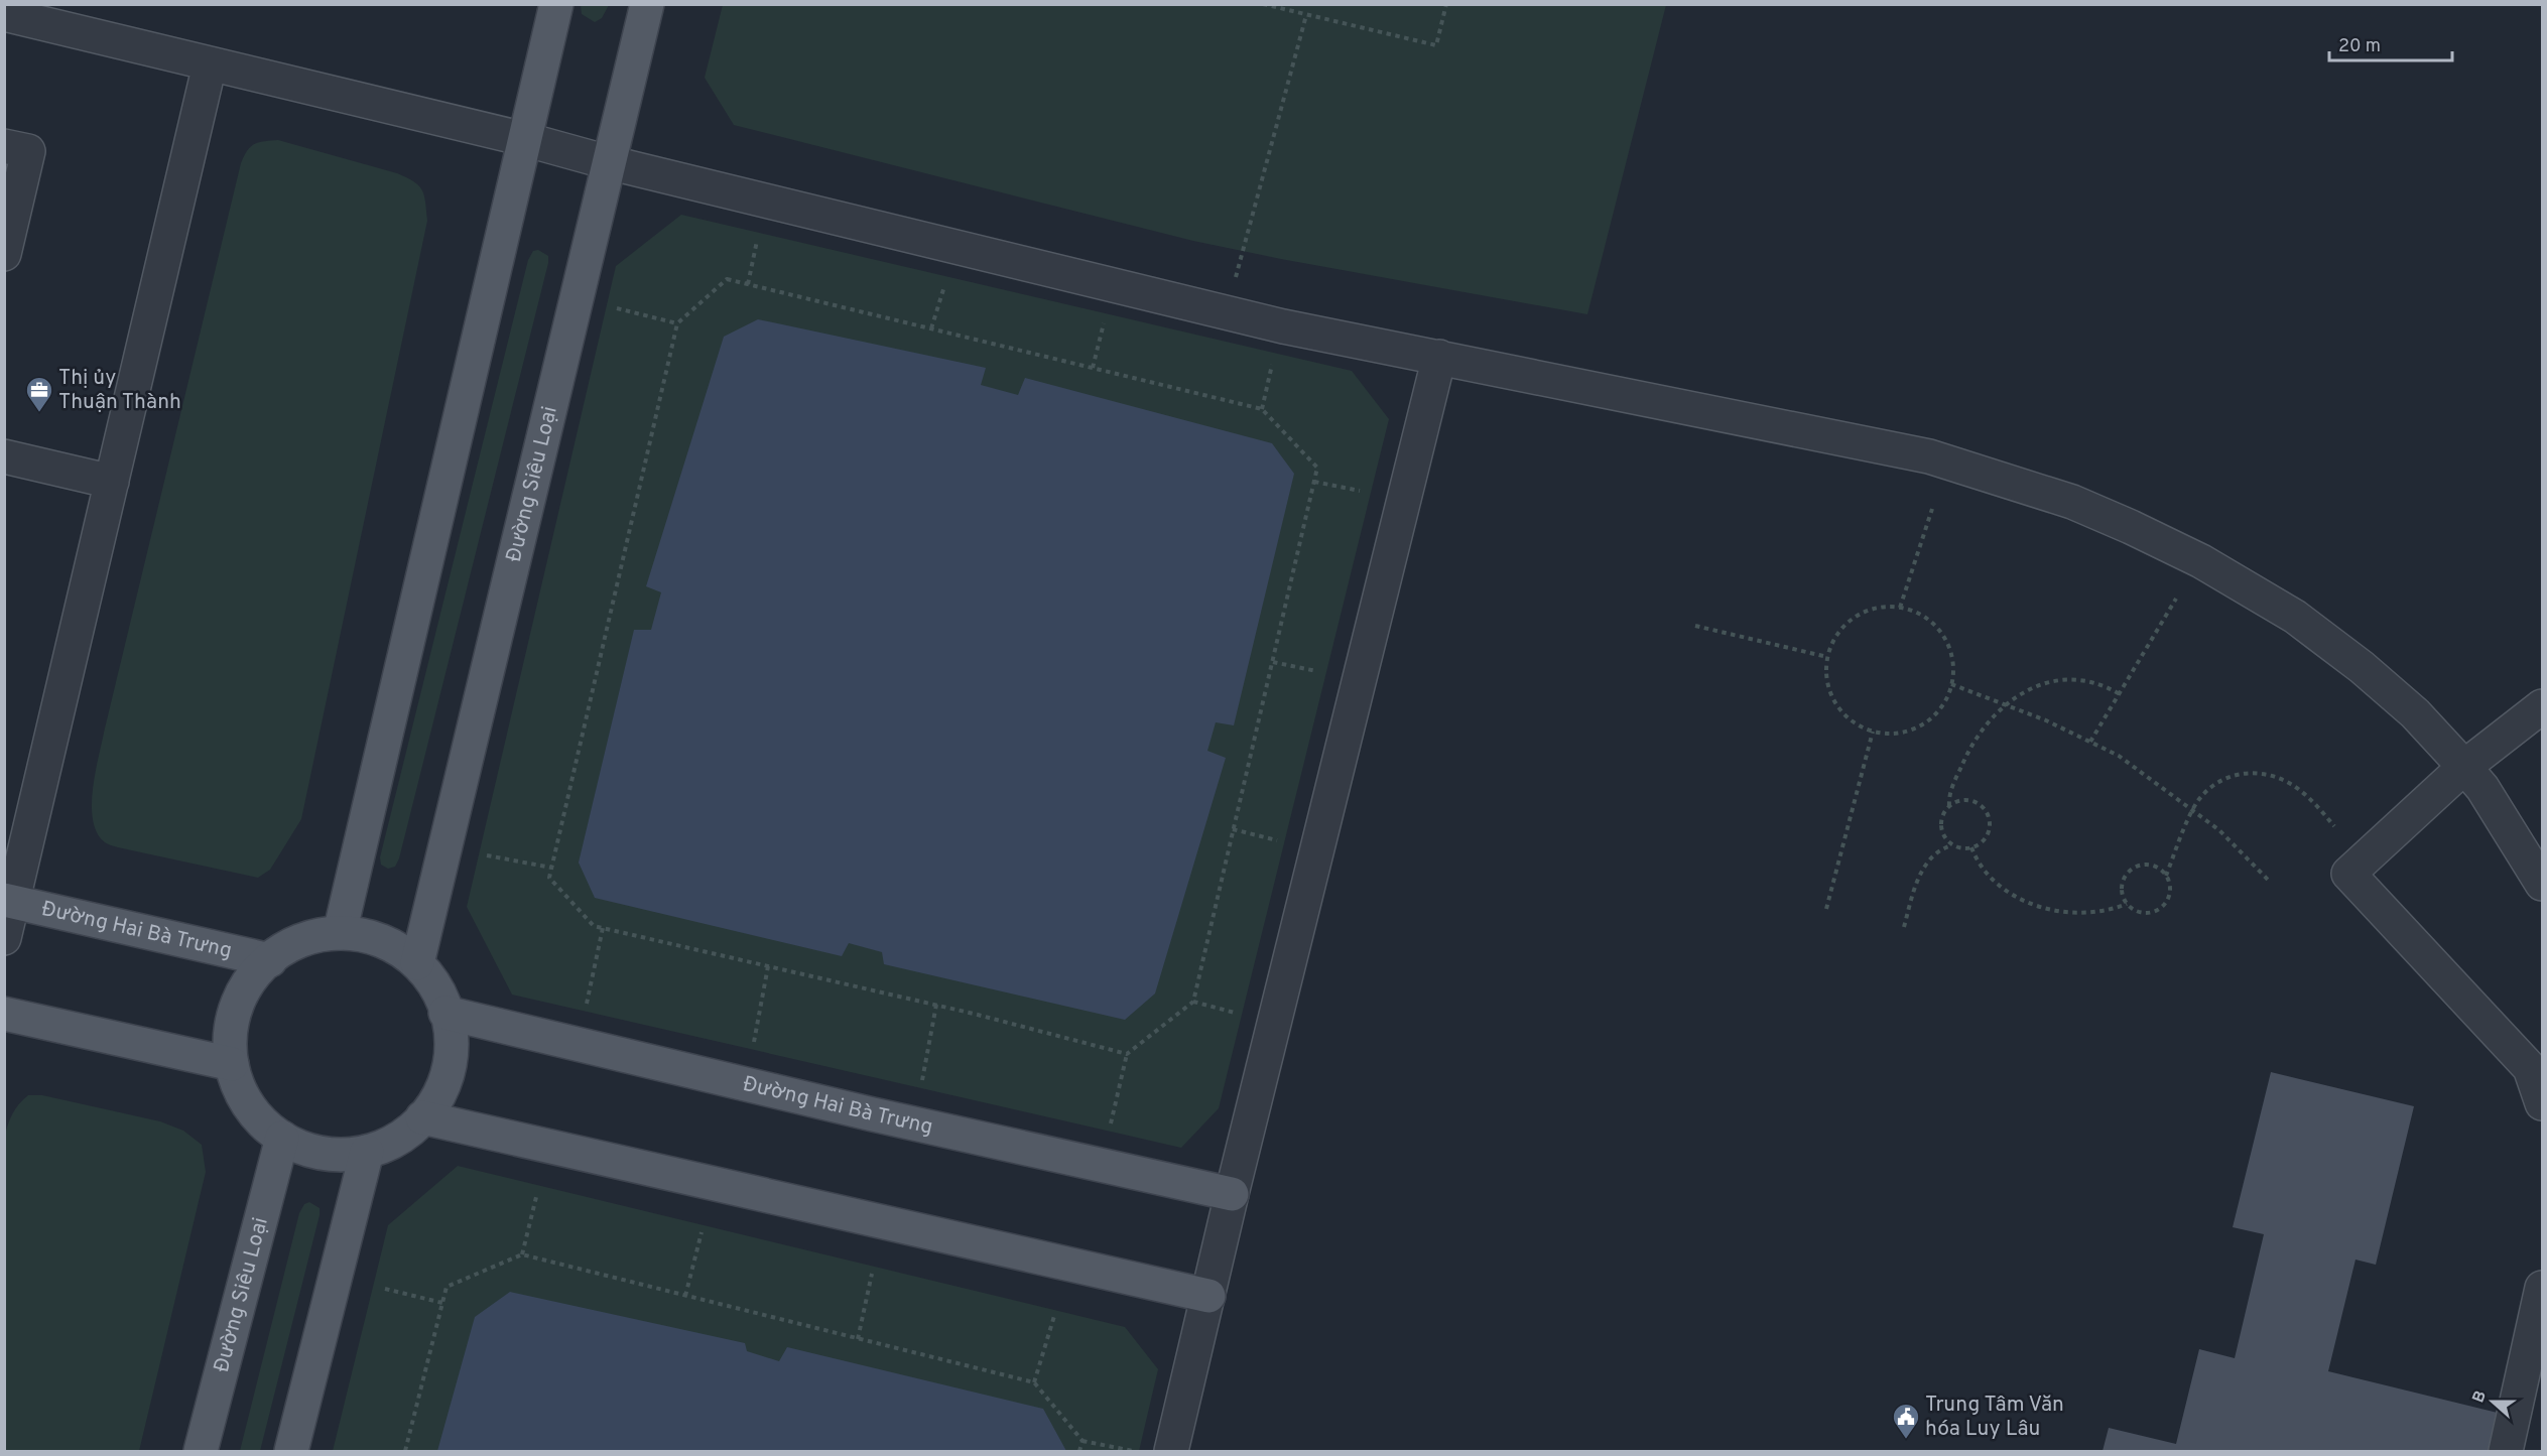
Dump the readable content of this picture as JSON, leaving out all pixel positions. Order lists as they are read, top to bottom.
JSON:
{
  "streets": {
    "main road": ["Đường Siêu Loại", "Đường Hai Bà Trưng"]
  },
  "places": {
    "office": ["Thị ủy Thuận Thành"],
    "public building": ["Trung Tâm Văn hóa Luy Lâu"]
  },
  "scale_bar": "20 m",
  "north": "left"
}
